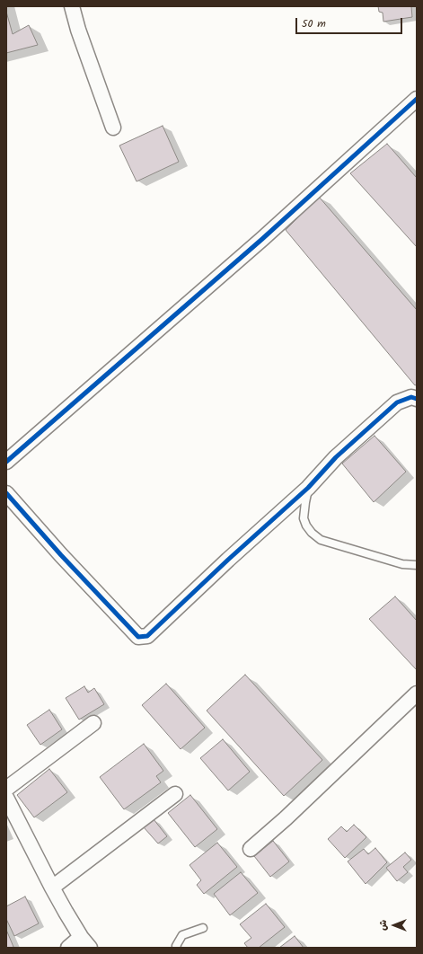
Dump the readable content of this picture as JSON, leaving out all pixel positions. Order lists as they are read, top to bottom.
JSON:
{
  "scale_bar": "50 m",
  "north": "left"
}
